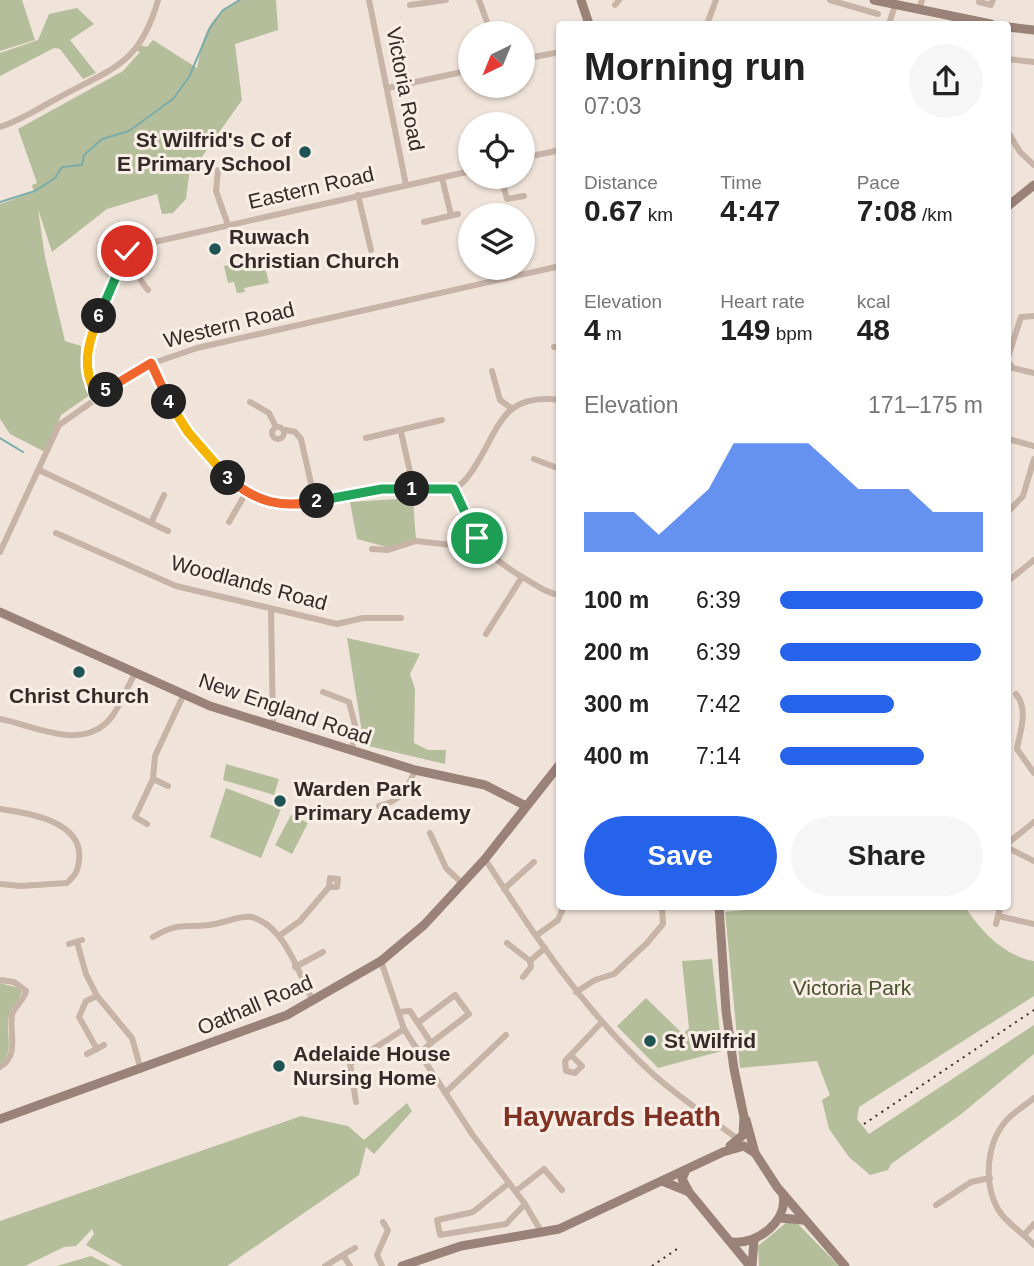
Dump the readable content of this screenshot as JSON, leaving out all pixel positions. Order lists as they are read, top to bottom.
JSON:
{
  "streets": {
    "main road": ["New England Road", "Oathall Road"],
    "street": [
      "Victoria Road",
      "Eastern Road",
      "Western Road",
      "Woodlands Road"
    ]
  },
  "crossings": [
    ["Victoria Road", "Eastern Road"],
    ["New England Road", "Oathall Road"]
  ],
  "districts": ["Haywards Heath"],
  "parks": ["Victoria Park"],
  "places": [
    "St Wilfrid's C of E Primary School",
    "Ruwach Christian Church",
    "Christ Church",
    "Warden Park Primary Academy",
    "St Wilfrid",
    "Adelaide House Nursing Home"
  ],
  "north": "bottom left",
  "page": {
    "heading": ["Morning run", "07:03"],
    "stats": [
      ["Distance", "0.67 km"],
      ["Time", "4:47"],
      ["Pace", "7:08 /km"],
      ["Elevation", "4 m"],
      ["Heart rate", "149 bpm"],
      ["kcal", "48"]
    ],
    "pins": [
      "6",
      "5",
      "4",
      "3",
      "1",
      "2"
    ],
    "chart": ["Elevation", "171–175 m"],
    "list": [
      {
        "name": "100 m",
        "note": "6:39"
      },
      {
        "name": "200 m",
        "note": "6:39"
      },
      {
        "name": "300 m",
        "note": "7:42"
      },
      {
        "name": "400 m",
        "note": "7:14"
      }
    ],
    "buttons": ["Save", "Share"]
  }
}
